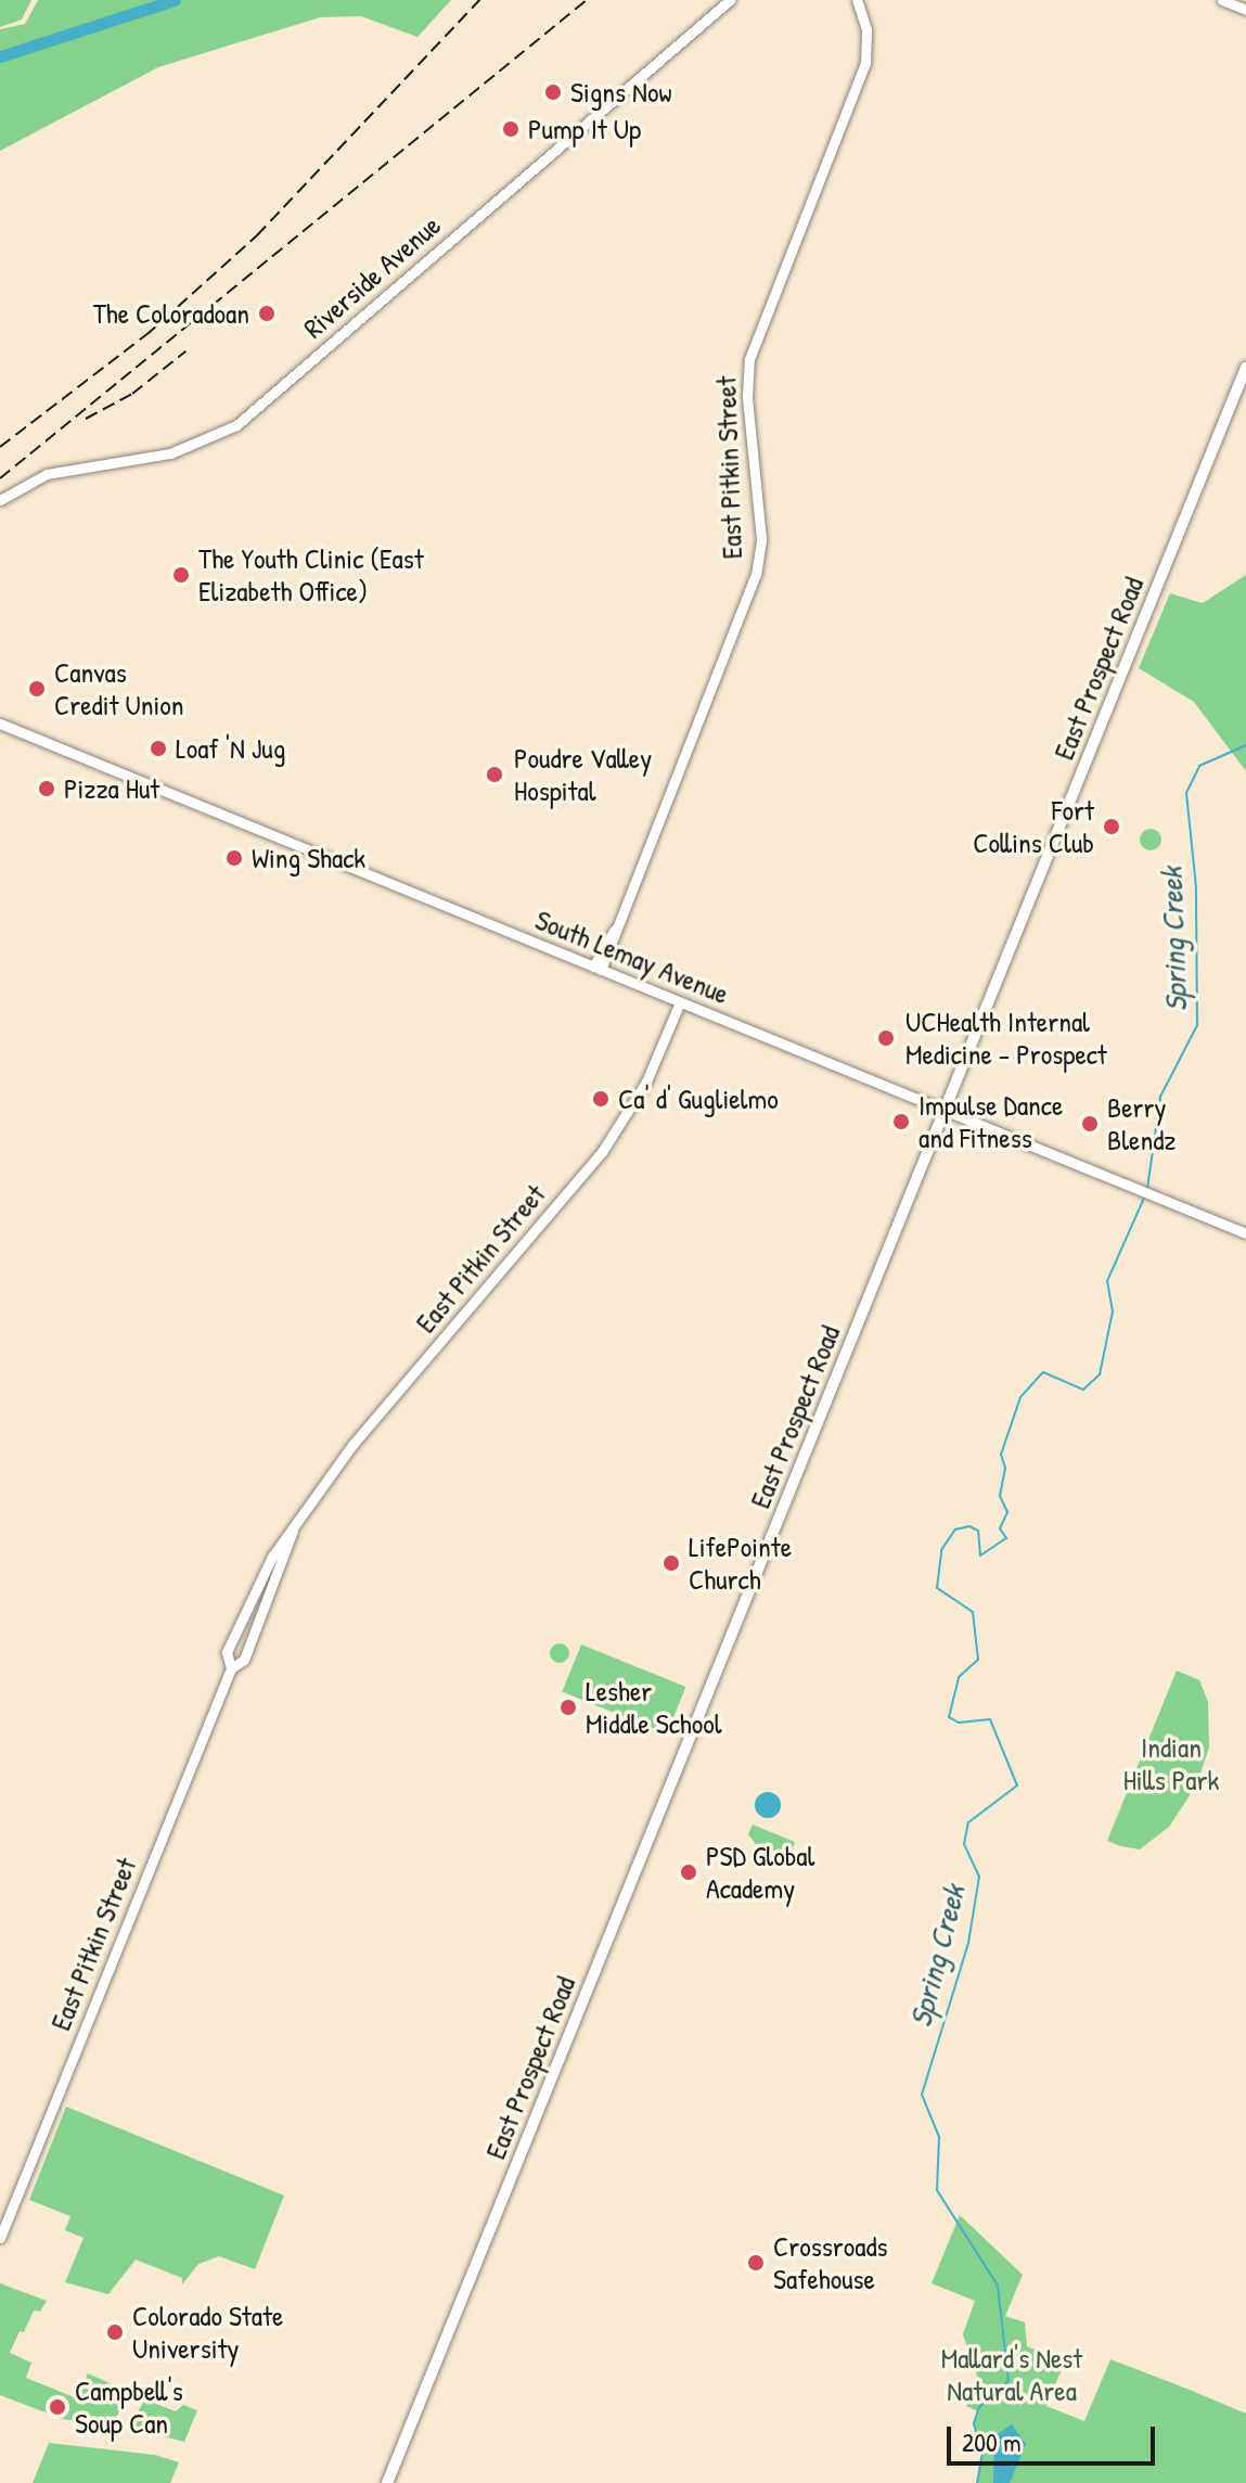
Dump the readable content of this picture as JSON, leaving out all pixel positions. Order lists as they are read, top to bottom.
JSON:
{
  "streets": {
    "main road": ["East Prospect Road"],
    "street": ["Riverside Avenue", "East Pitkin Street", "South Lemay Avenue"]
  },
  "crossings": [
    ["East Pitkin Street", "South Lemay Avenue"],
    ["East Prospect Road", "South Lemay Avenue"]
  ],
  "water": ["Spring Creek"],
  "parks": ["Indian Hills Park", "Mallard's Nest Natural Area"],
  "places": [
    "Signs Now",
    "Pump It Up",
    "The Coloradoan",
    "The Youth Clinic (East Elizabeth Office)",
    "Canvas Credit Union",
    "Loaf 'N Jug",
    "Poudre Valley Hospital",
    "Pizza Hut",
    "Fort Collins Club",
    "Wing Shack",
    "UCHealth Internal Medicine - Prospect",
    "Ca' d' Guglielmo",
    "Impulse Dance and Fitness",
    "Berry Blendz",
    "LifePointe Church",
    "Lesher Middle School",
    "PSD Global Academy",
    "Crossroads Safehouse",
    "Colorado State University",
    "Campbell's Soup Can"
  ],
  "scale_bar": "200 m"
}
